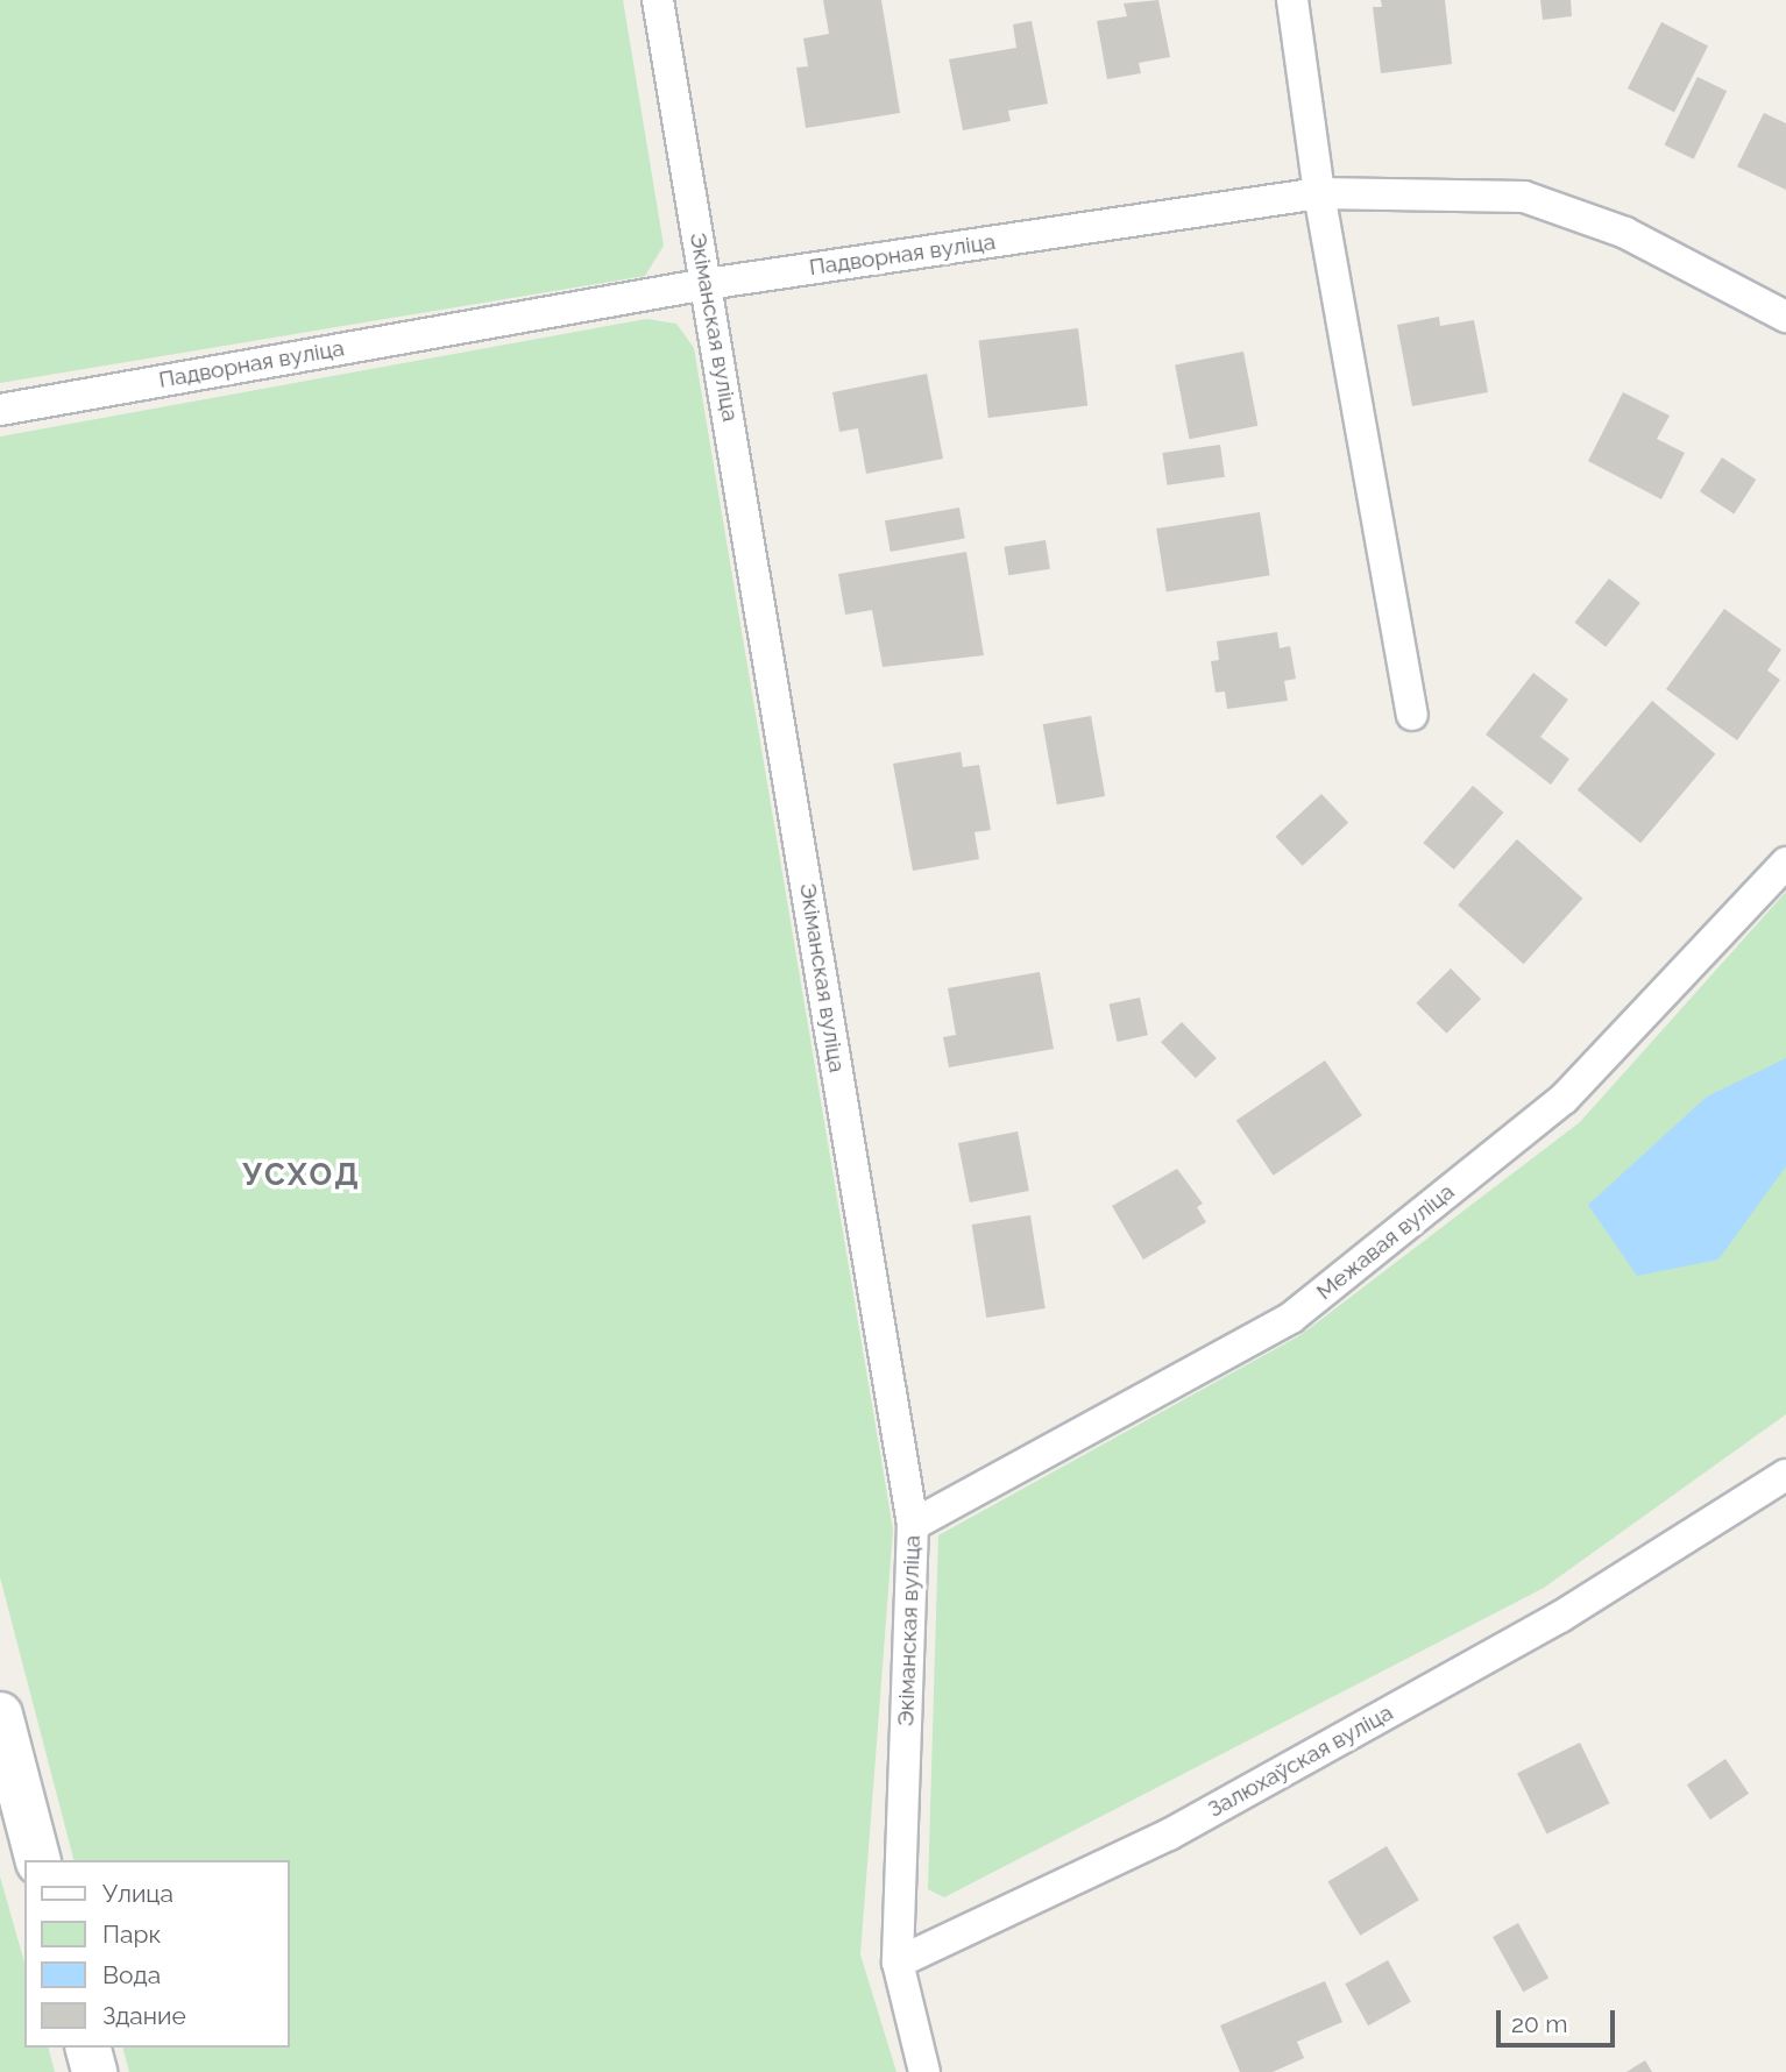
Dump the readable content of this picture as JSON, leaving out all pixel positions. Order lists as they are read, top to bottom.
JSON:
{
  "streets": {
    "street": [
      "Падворная вуліца",
      "Экіманская вуліца",
      "Межавая вуліца",
      "Залюхаўская вуліца"
    ]
  },
  "crossings": [
    ["Падворная вуліца", "Экіманская вуліца"],
    ["Экіманская вуліца", "Межавая вуліца"],
    ["Экіманская вуліца", "Залюхаўская вуліца"]
  ],
  "districts": ["УСХОД"],
  "legend": [
    "Улица",
    "Парк",
    "Вода",
    "Здание"
  ],
  "scale_bar": "20 m"
}
